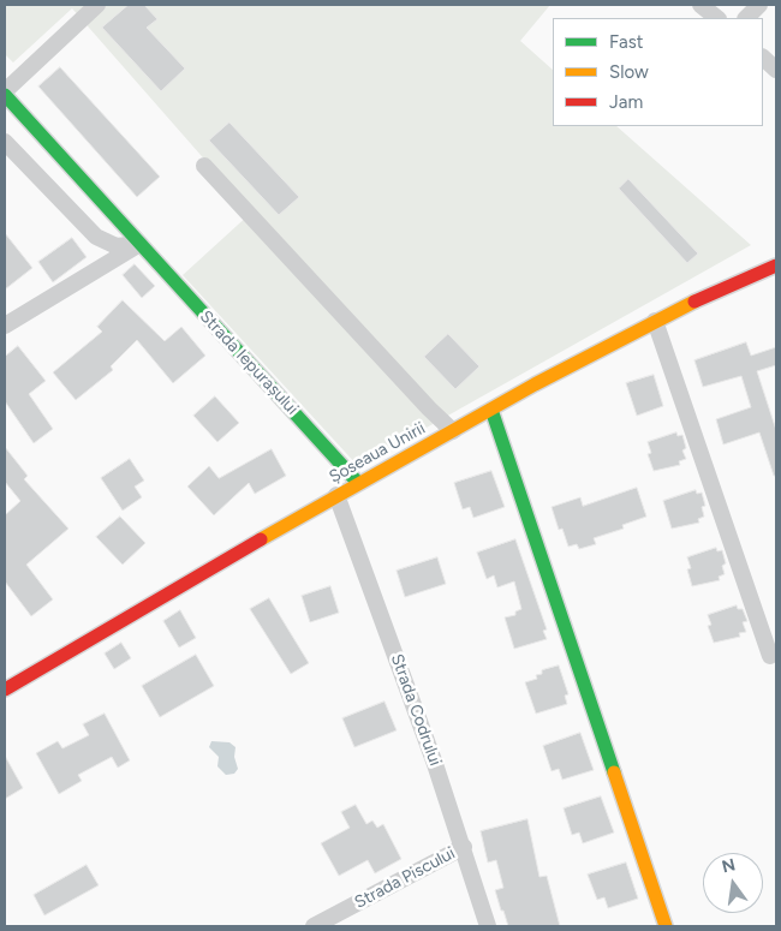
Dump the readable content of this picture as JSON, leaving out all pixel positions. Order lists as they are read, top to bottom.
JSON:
{
  "streets": {
    "street": [
      "Strada Iepurașului",
      "Șoseaua Unirii",
      "Strada Codrului",
      "Strada Piscului"
    ]
  },
  "crossings": [
    ["Strada Iepurașului", "Șoseaua Unirii"],
    ["Șoseaua Unirii", "Strada Codrului"],
    ["Strada Codrului", "Strada Piscului"]
  ],
  "legend": ["Fast", "Slow", "Jam"],
  "north": "top"
}
